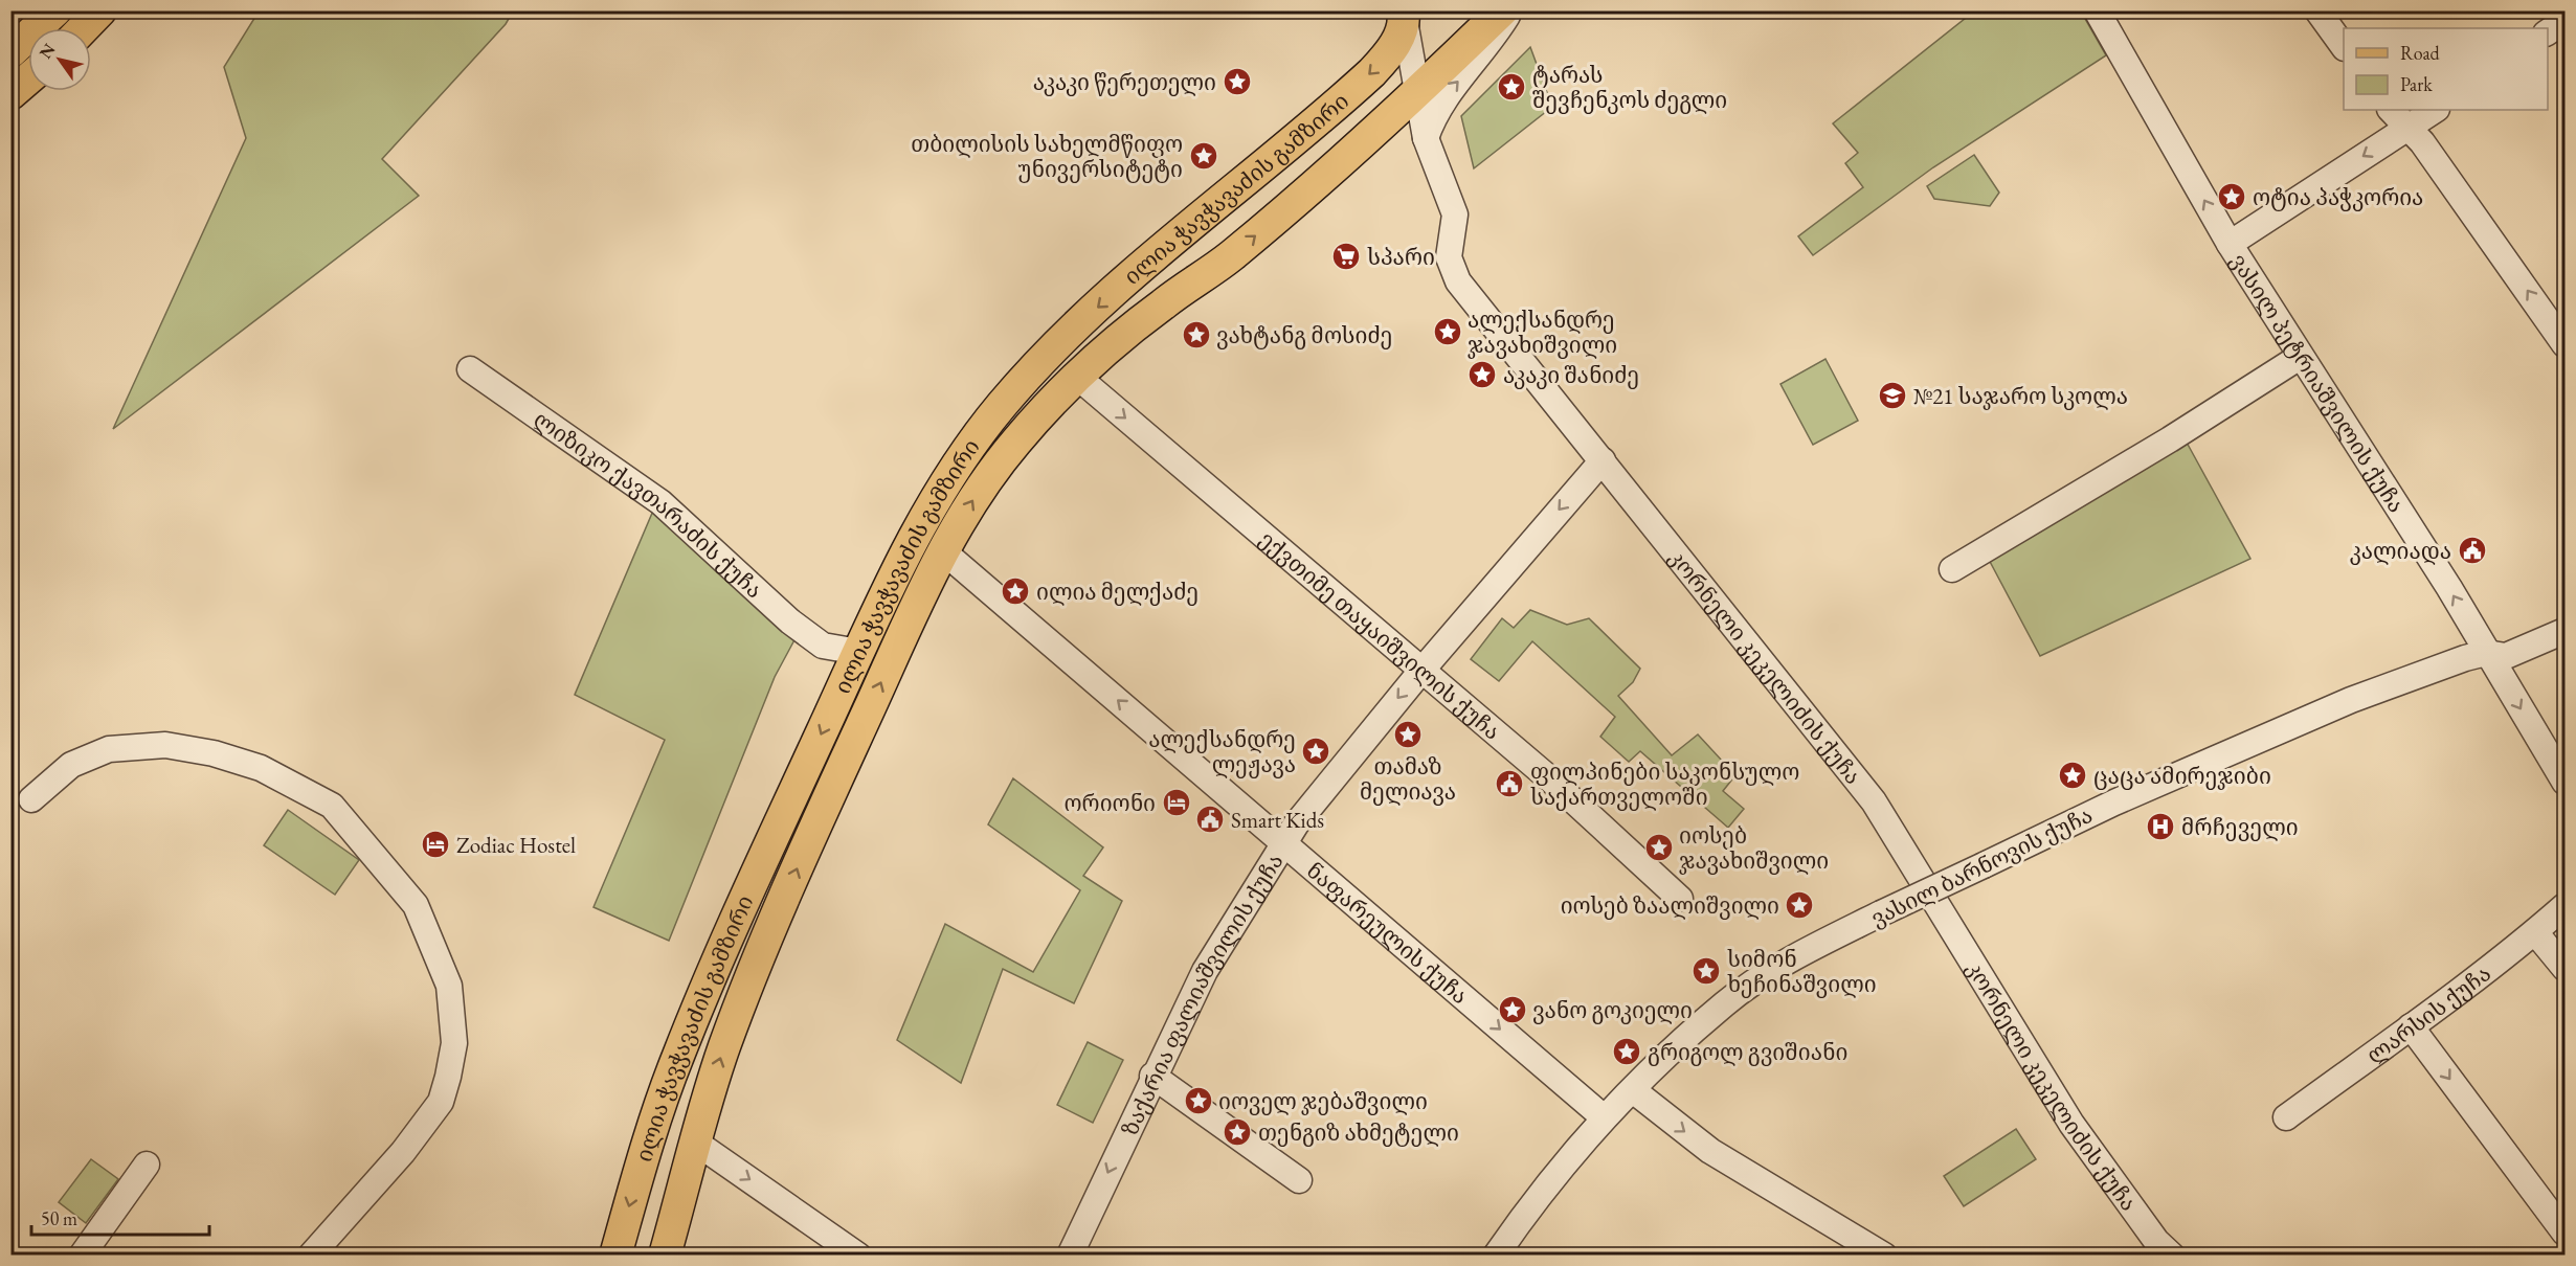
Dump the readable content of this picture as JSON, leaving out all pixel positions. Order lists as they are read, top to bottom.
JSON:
{
  "streets": {
    "main road": ["ილია ჭავჭავაძის გამზირი"],
    "street": [
      "ვასილ პეტრიაშვილის ქუჩა",
      "ლიზიკო ქავთარაძის ქუჩა",
      "ექვთიმე თაყაიშვილის ქუჩა",
      "კორნელი კეკელიძის ქუჩა",
      "ვასილ ბარნოვის ქუჩა",
      "ნაფარეულის ქუჩა",
      "ზაქარია ფალიაშვილის ქუჩა",
      "ლარსის ქუჩა"
    ]
  },
  "crossings": [
    ["ილია ჭავჭავაძის გამზირი", "ლიზიკო ქავთარაძის ქუჩა"],
    ["ილია ჭავჭავაძის გამზირი", "ექვთიმე თაყაიშვილის ქუჩა"],
    ["ილია ჭავჭავაძის გამზირი", "კორნელი კეკელიძის ქუჩა"],
    ["ილია ჭავჭავაძის გამზირი", "ნაფარეულის ქუჩა"],
    ["ვასილ პეტრიაშვილის ქუჩა", "ვასილ ბარნოვის ქუჩა"],
    ["ექვთიმე თაყაიშვილის ქუჩა", "ზაქარია ფალიაშვილის ქუჩა"],
    ["კორნელი კეკელიძის ქუჩა", "ზაქარია ფალიაშვილის ქუჩა"],
    ["ვასილ ბარნოვის ქუჩა", "ნაფარეულის ქუჩა"],
    ["ნაფარეულის ქუჩა", "ზაქარია ფალიაშვილის ქუჩა"]
  ],
  "one_way": ["ექვთიმე თაყაიშვილის ქუჩა", "ზაქარია ფალიაშვილის ქუჩა"],
  "places": {
    "place": [
      "აკაკი წერეთელი",
      "ტარას შევჩენკოს ძეგლი",
      "თბილისის სახელმწიფო უნივერსიტეტი",
      "ოტია პაჭკორია",
      "ალექსანდრე ჯავახიშვილი",
      "ვახტანგ მოსიძე",
      "აკაკი შანიძე",
      "ილია მელქაძე",
      "თამაზ მელიავა",
      "ალექსანდრე ლეჟავა",
      "ცაცა ამირეჯიბი",
      "იოსებ ჯავახიშვილი",
      "იოსებ ზაალიშვილი",
      "სიმონ ხეჩინაშვილი",
      "ვანო გოკიელი",
      "გრიგოლ გვიშიანი",
      "იოველ ჯებაშვილი",
      "თენგიზ ახმეტელი"
    ],
    "supermarket": ["სპარი"],
    "school or university": ["№21 საჯარო სკოლა"],
    "public building": ["კალიადა", "ფილპინები საკონსულო საქართველოში", "Smart Kids"],
    "hotel": ["ორიონი", "Zodiac Hostel"],
    "hospital": ["მრჩეველი"]
  },
  "legend": ["Road", "Park"],
  "scale_bar": "50 m",
  "north": "top left"
}
